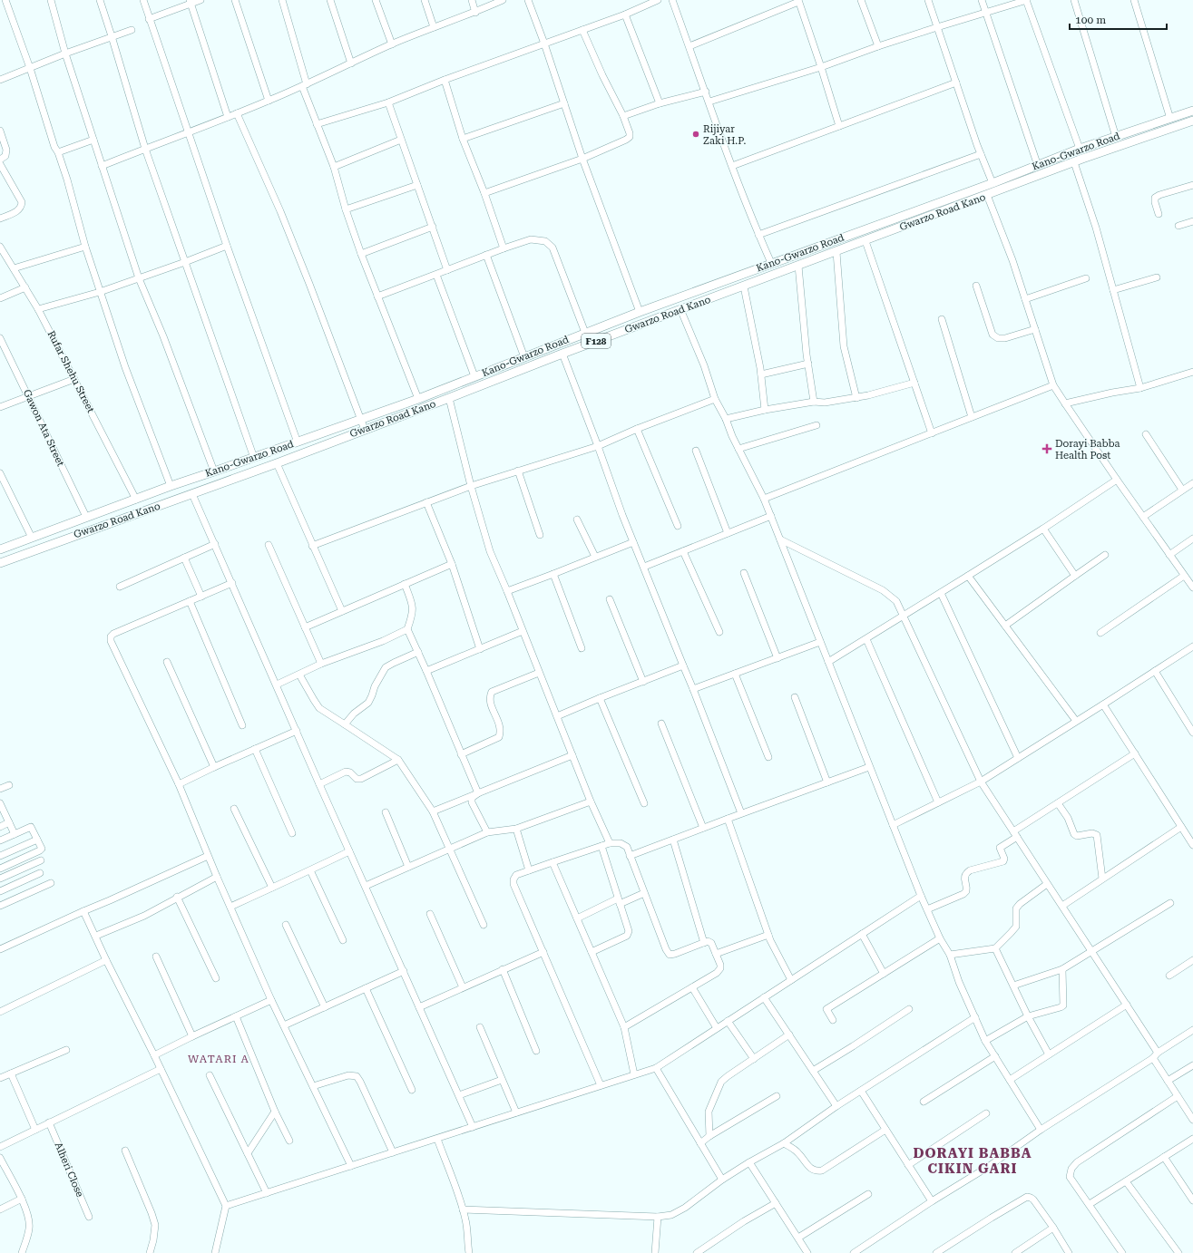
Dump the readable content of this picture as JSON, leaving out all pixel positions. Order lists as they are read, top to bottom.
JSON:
{
  "streets": {
    "main road": ["Kano-Gwarzo Road", "Gwarzo Road Kano", "F128"],
    "street": ["Rufar Shehu Street", "Gawon Ata Street", "Alheri Close"]
  },
  "crossings": [
    ["Kano-Gwarzo Road", "Rufar Shehu Street"],
    ["Kano-Gwarzo Road", "Gawon Ata Street"]
  ],
  "districts": ["WATARI A", "DORAYI BABBA CIKIN GARI"],
  "places": {
    "other": ["Rijiyar Zaki H.P."],
    "health": ["Dorayi Babba Health Post"]
  },
  "scale_bar": "100 m"
}
